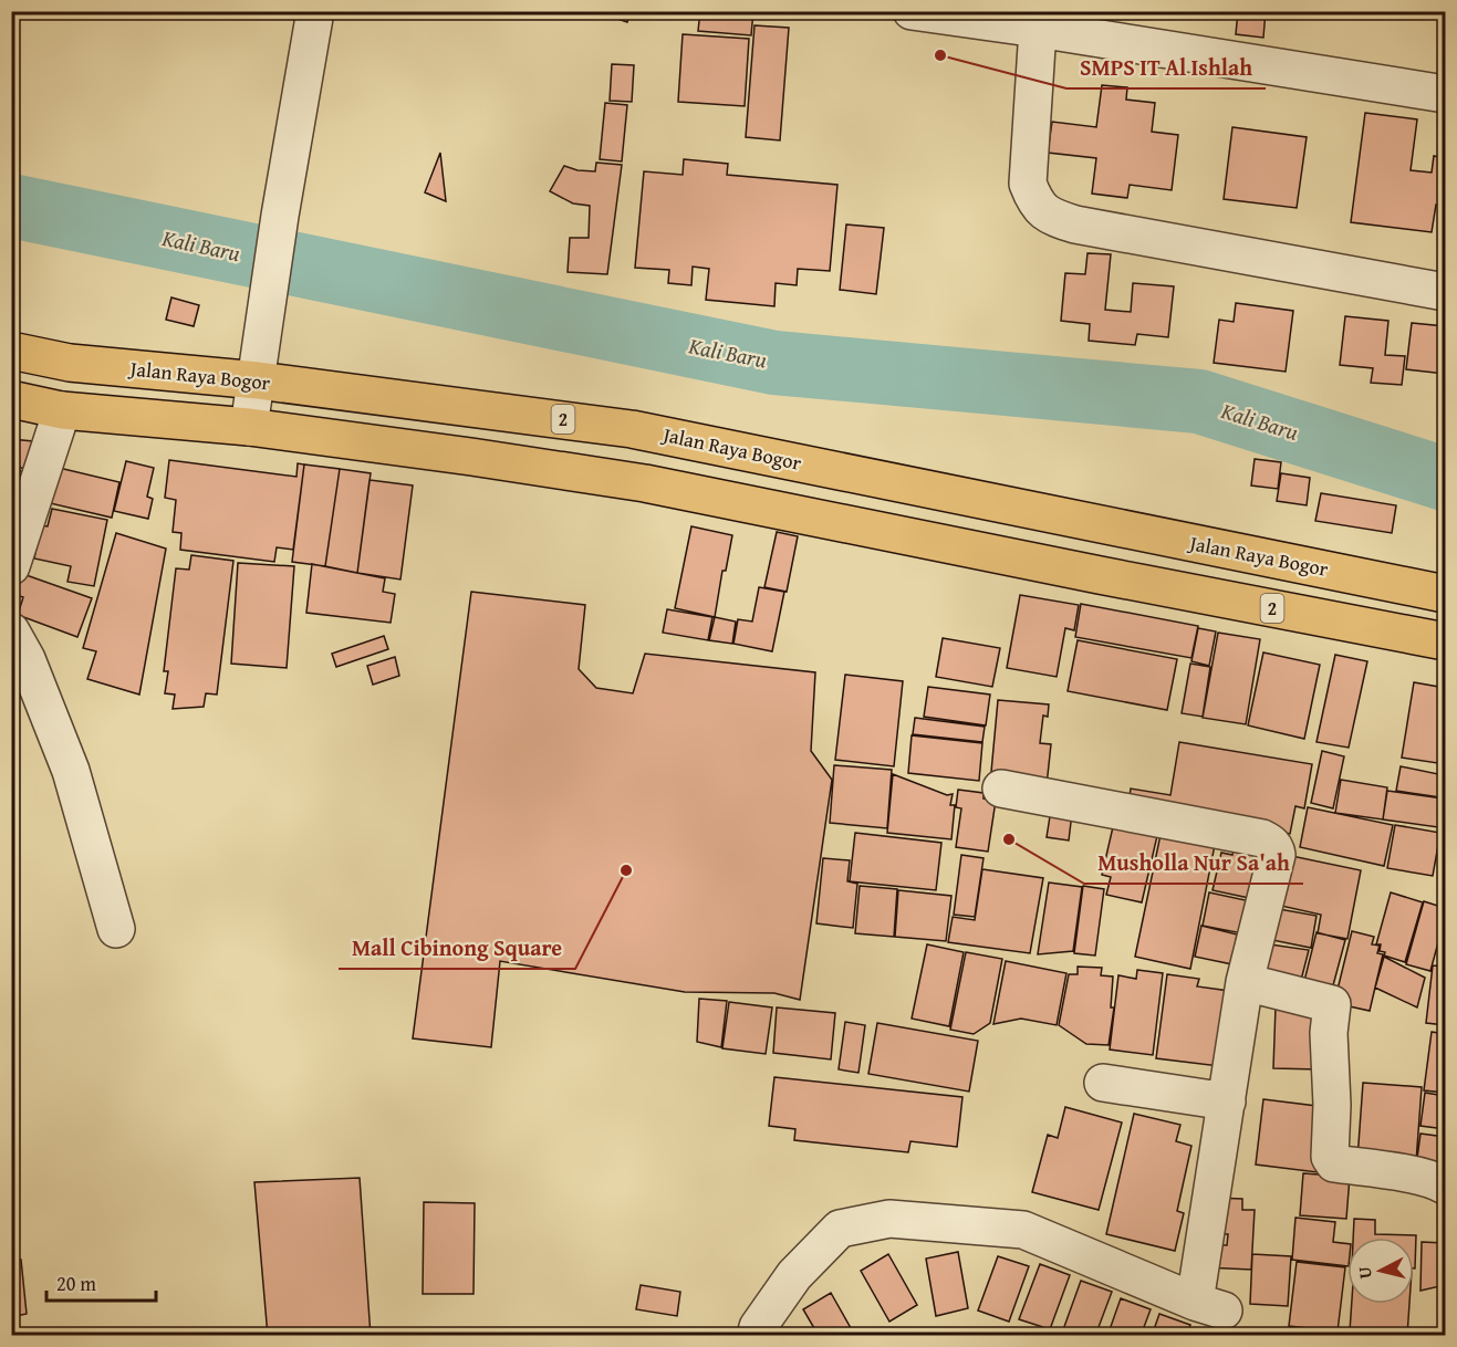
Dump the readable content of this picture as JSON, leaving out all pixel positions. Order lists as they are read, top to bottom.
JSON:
{
  "streets": {
    "highway": ["Jalan Raya Bogor", "2"]
  },
  "water": ["Kali Baru"],
  "places": ["SMPS IT Al Ishlah", "Musholla Nur Sa'ah", "Mall Cibinong Square"],
  "scale_bar": "20 m",
  "north": "left"
}
